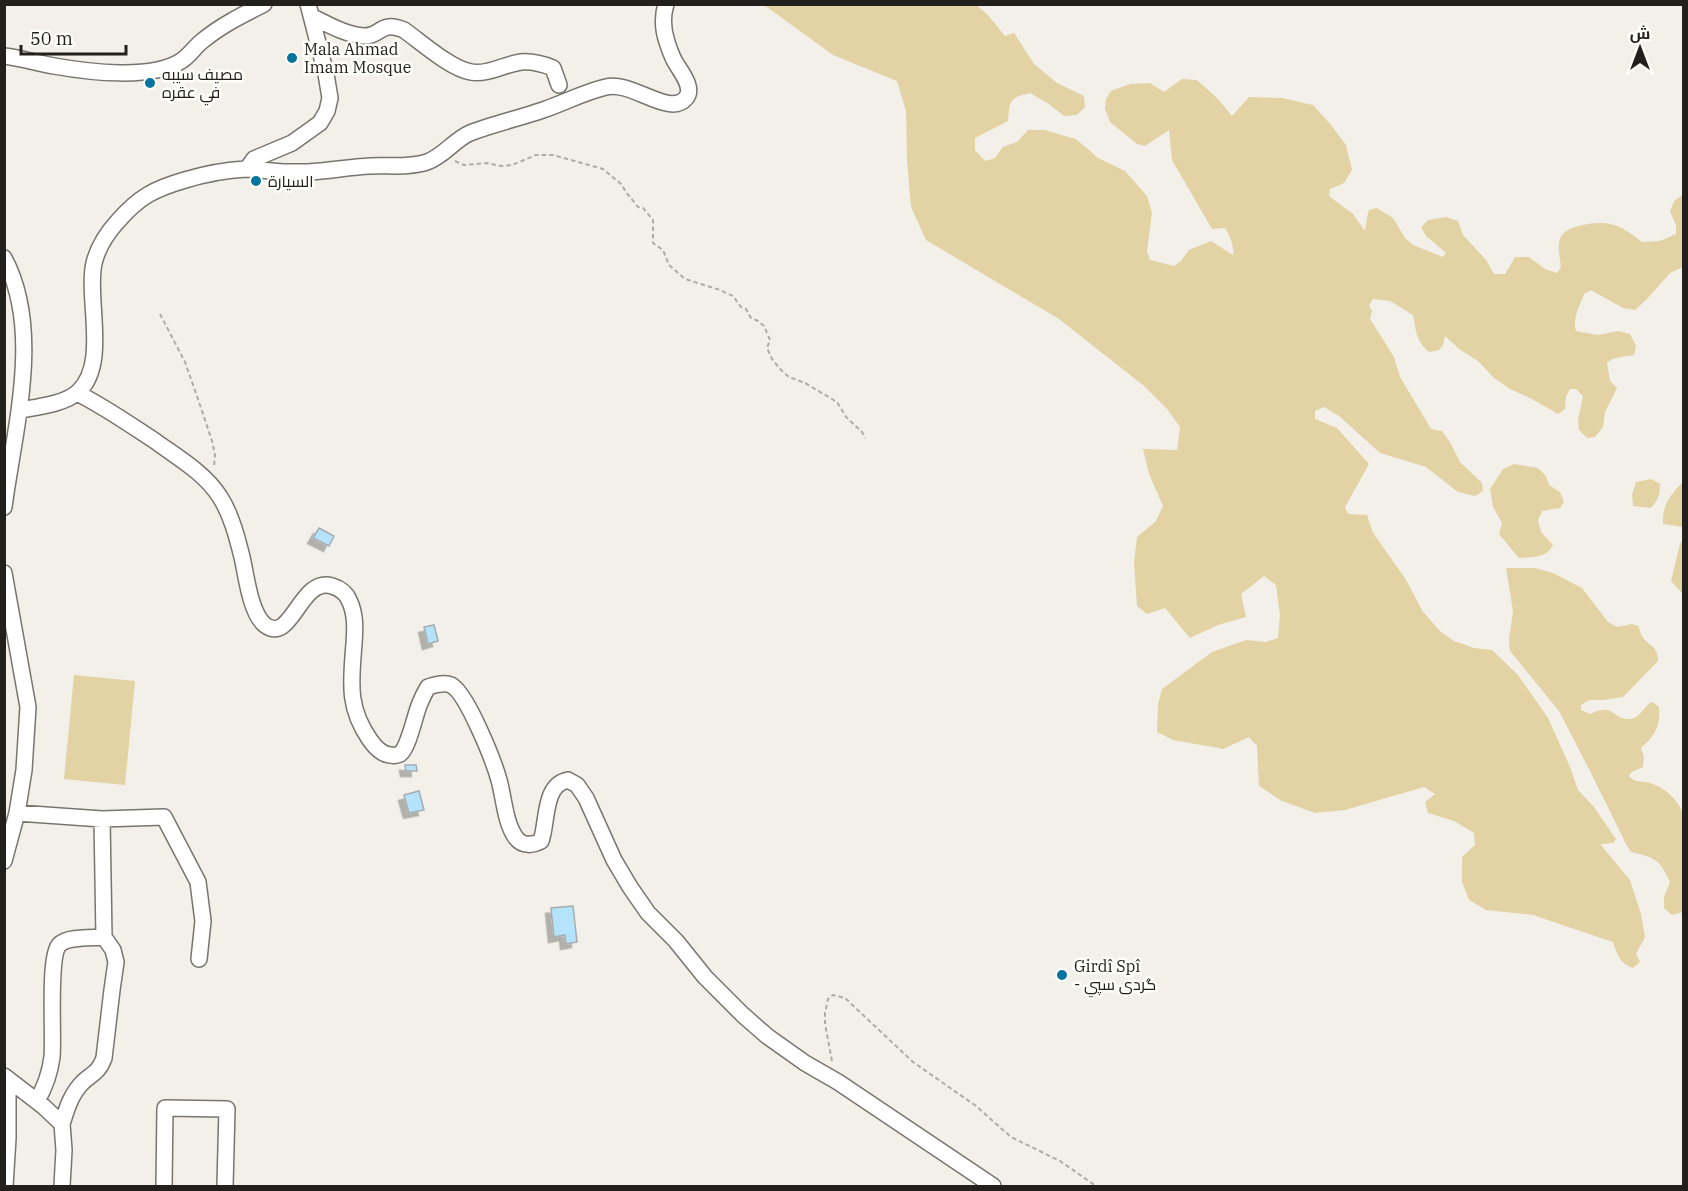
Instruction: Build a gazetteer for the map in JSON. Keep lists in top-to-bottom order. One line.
{"places":["Mala Ahmad Imam Mosque","مصيف سيبه في عقره","السيارة","Girdî Spî - گردی سپي"],"scale_bar":"50 m","north":"top"}
